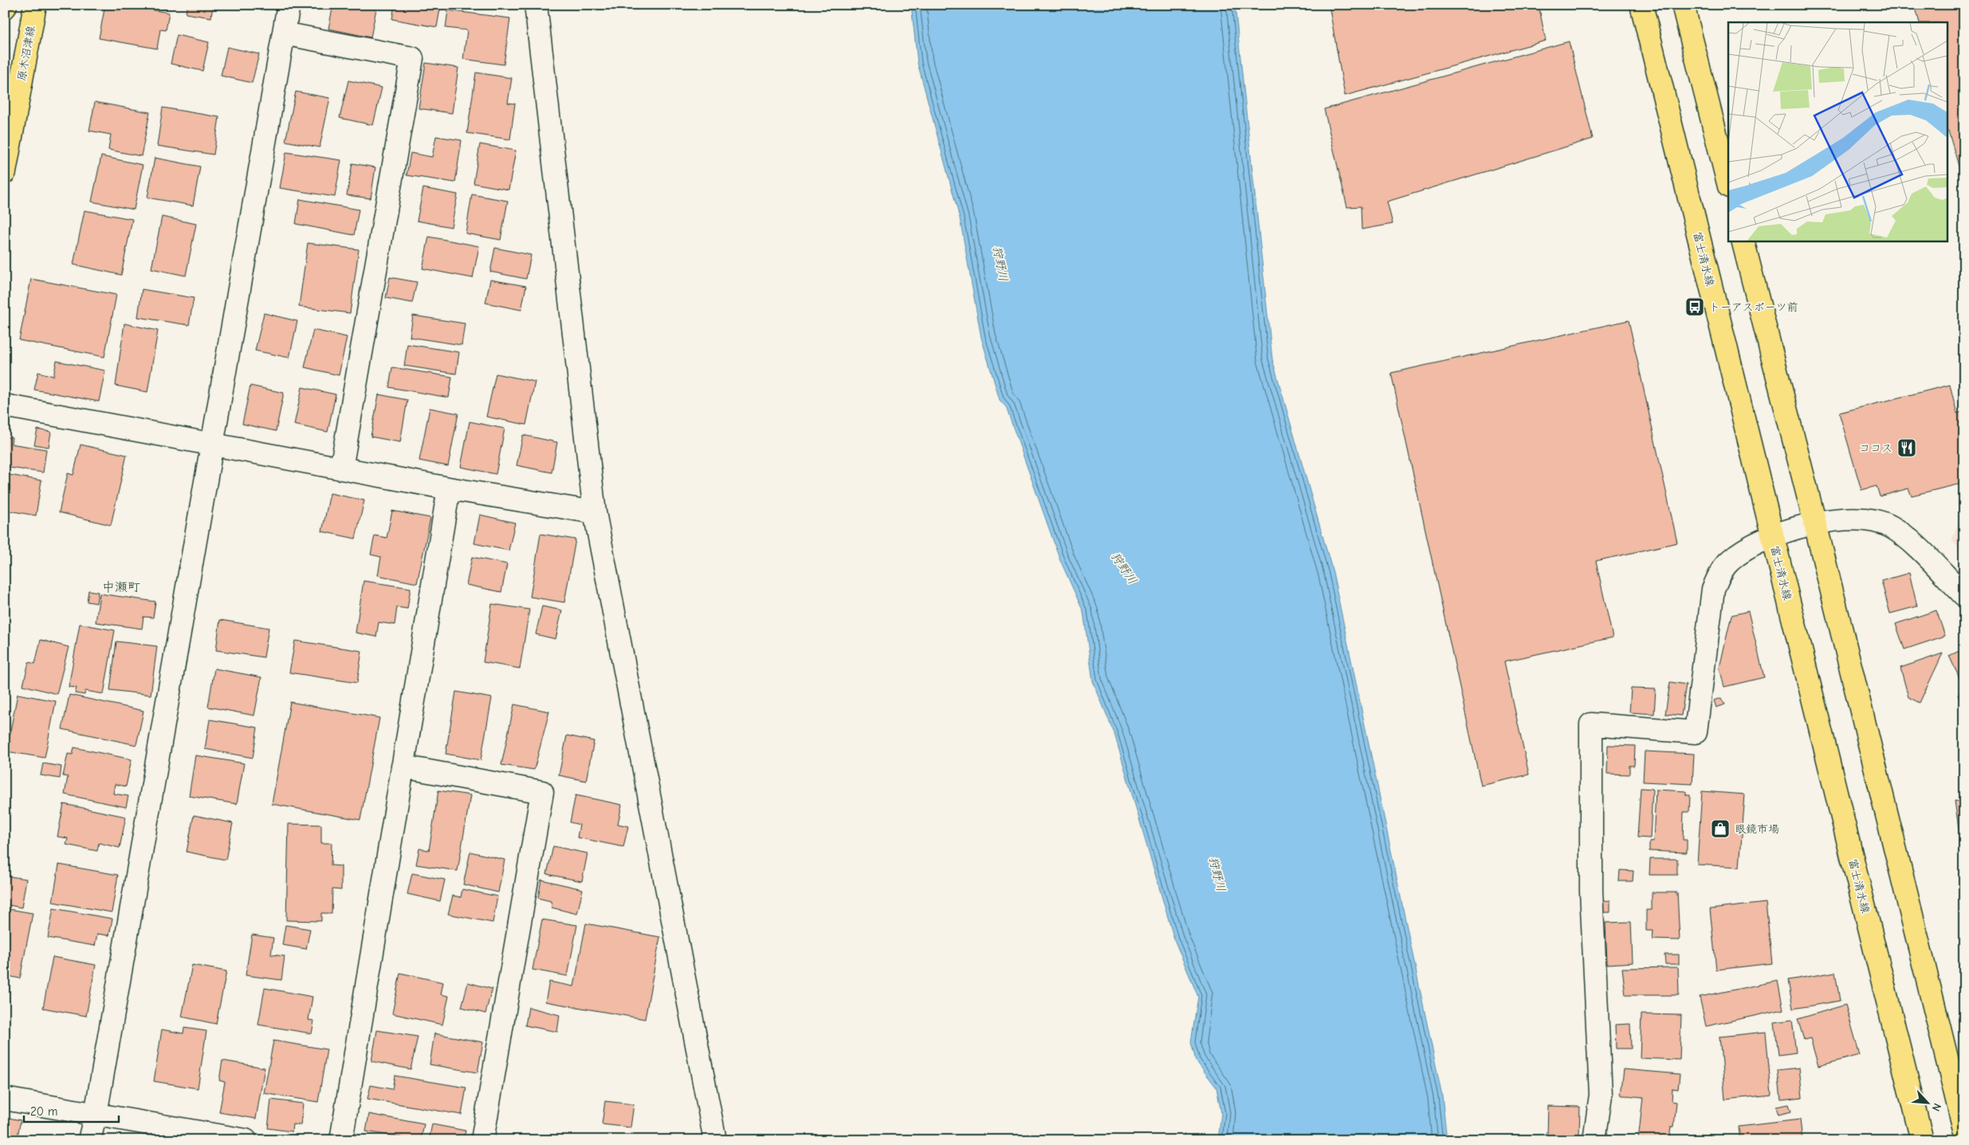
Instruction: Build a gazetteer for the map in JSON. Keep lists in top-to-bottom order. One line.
{"streets":{"main road":["原木沼津線","富士清水線"]},"districts":["中瀬町"],"water":["狩野川"],"places":{"bus stop":["トーアスポーツ前"],"restaurant":["ココス"],"shop":["眼鏡市場"]},"scale_bar":"20 m","north":"bottom right"}
